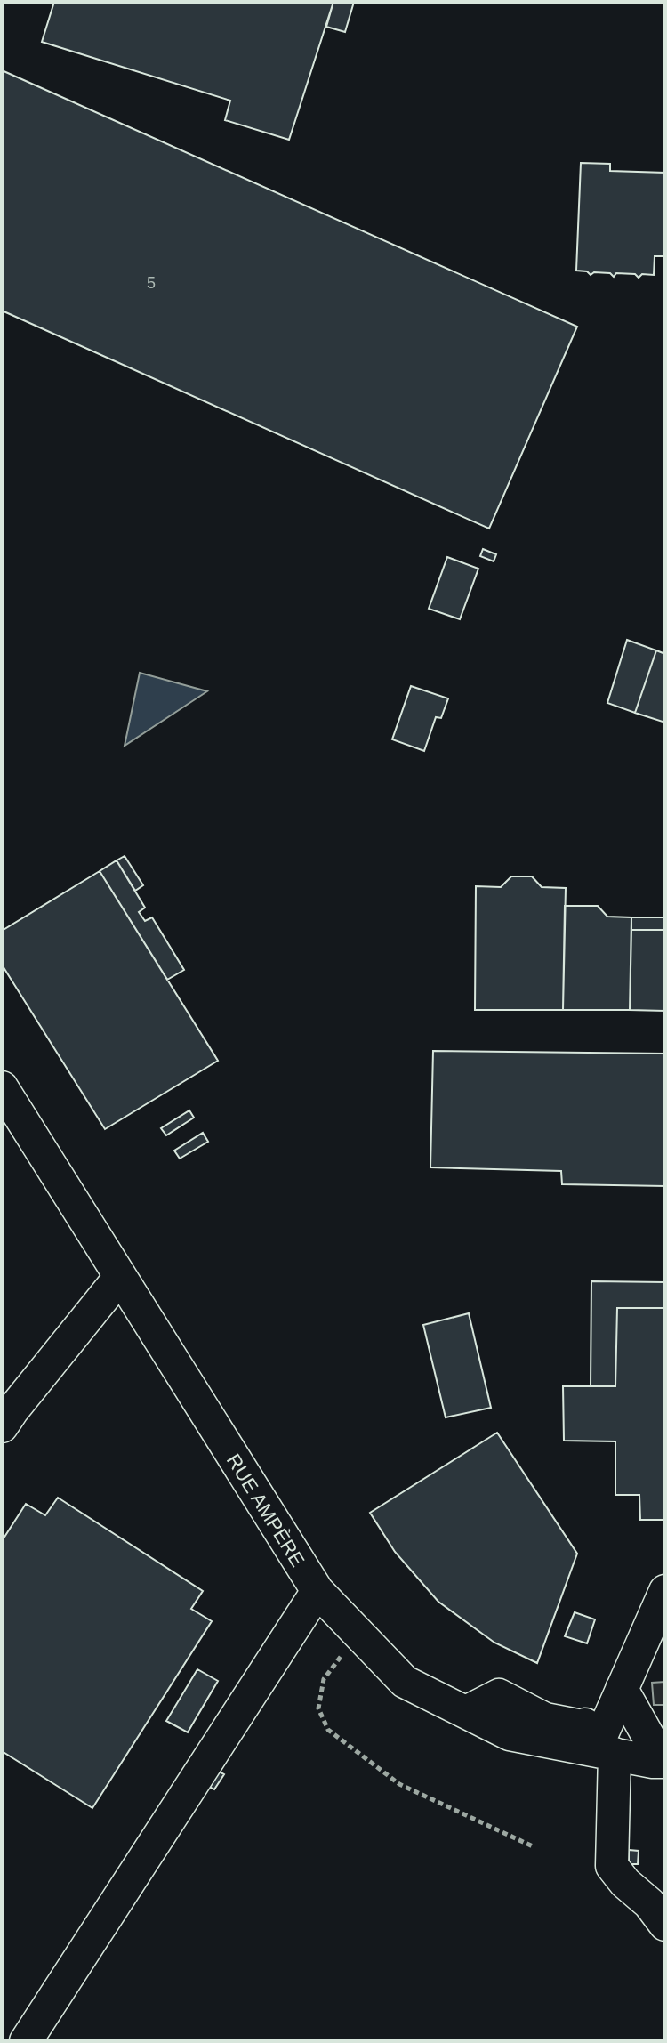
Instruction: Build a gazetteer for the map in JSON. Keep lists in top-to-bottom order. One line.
{"streets":{"street":["RUE AMPÈRE"]},"house_numbers":["5"]}
